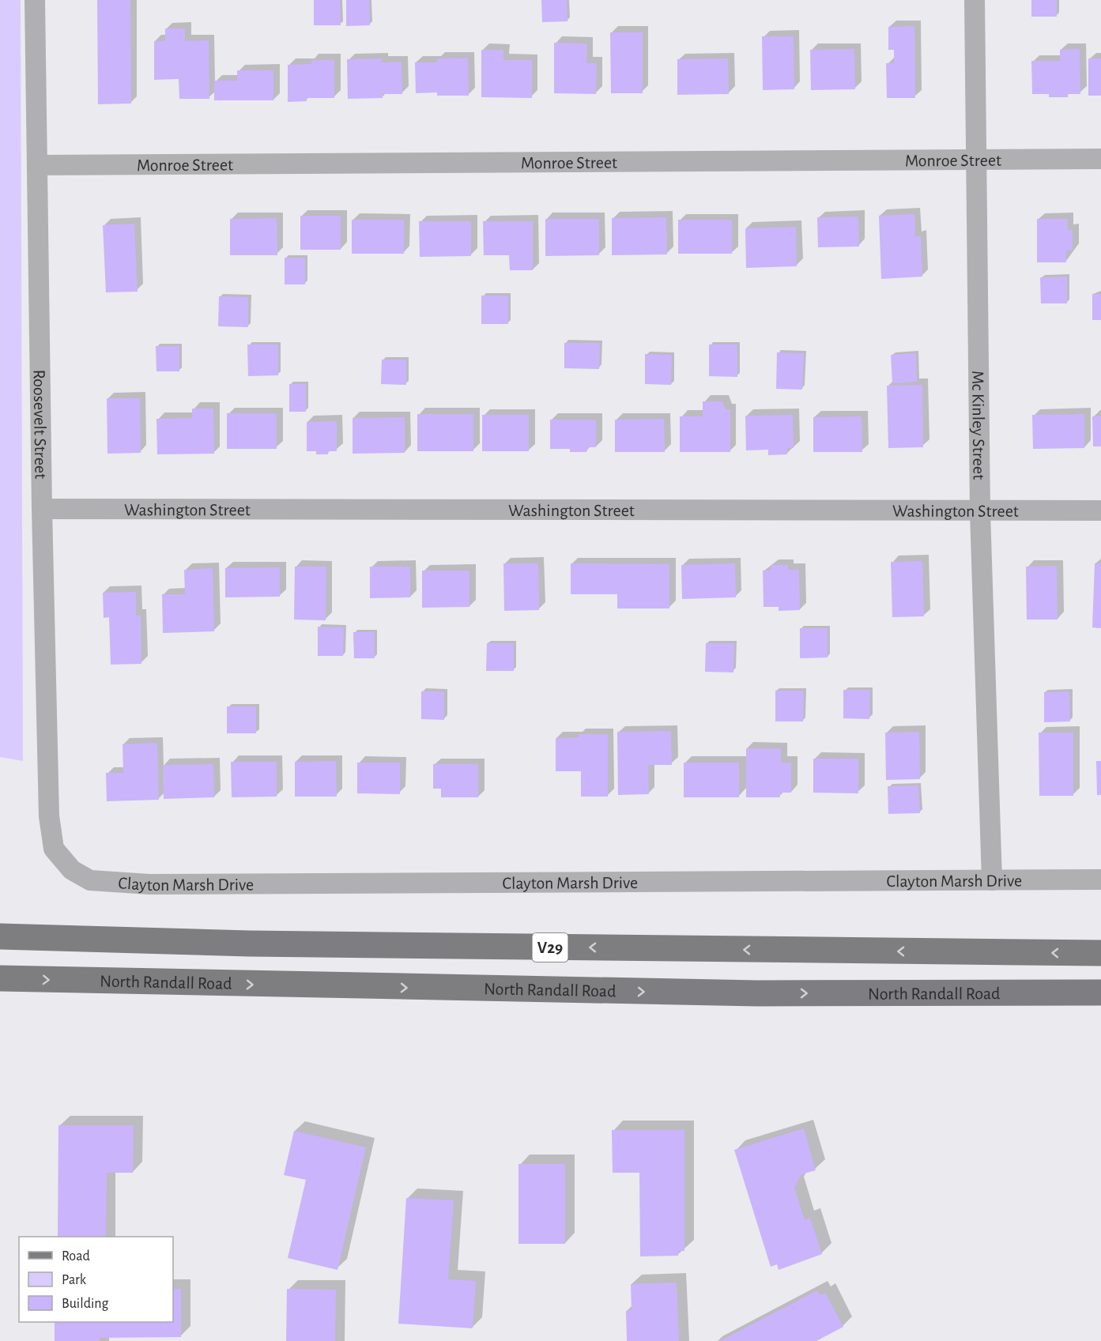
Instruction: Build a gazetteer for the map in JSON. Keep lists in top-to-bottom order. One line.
{"streets":{"main road":["V29","North Randall Road"],"street":["Monroe Street","Roosevelt Street","Mc Kinley Street","Washington Street","Clayton Marsh Drive"]},"crossings":[["Monroe Street","Roosevelt Street"],["Monroe Street","Mc Kinley Street"],["Roosevelt Street","Washington Street"],["Roosevelt Street","Clayton Marsh Drive"],["Mc Kinley Street","Washington Street"],["Mc Kinley Street","Clayton Marsh Drive"]],"legend":["Road","Park","Building"]}
